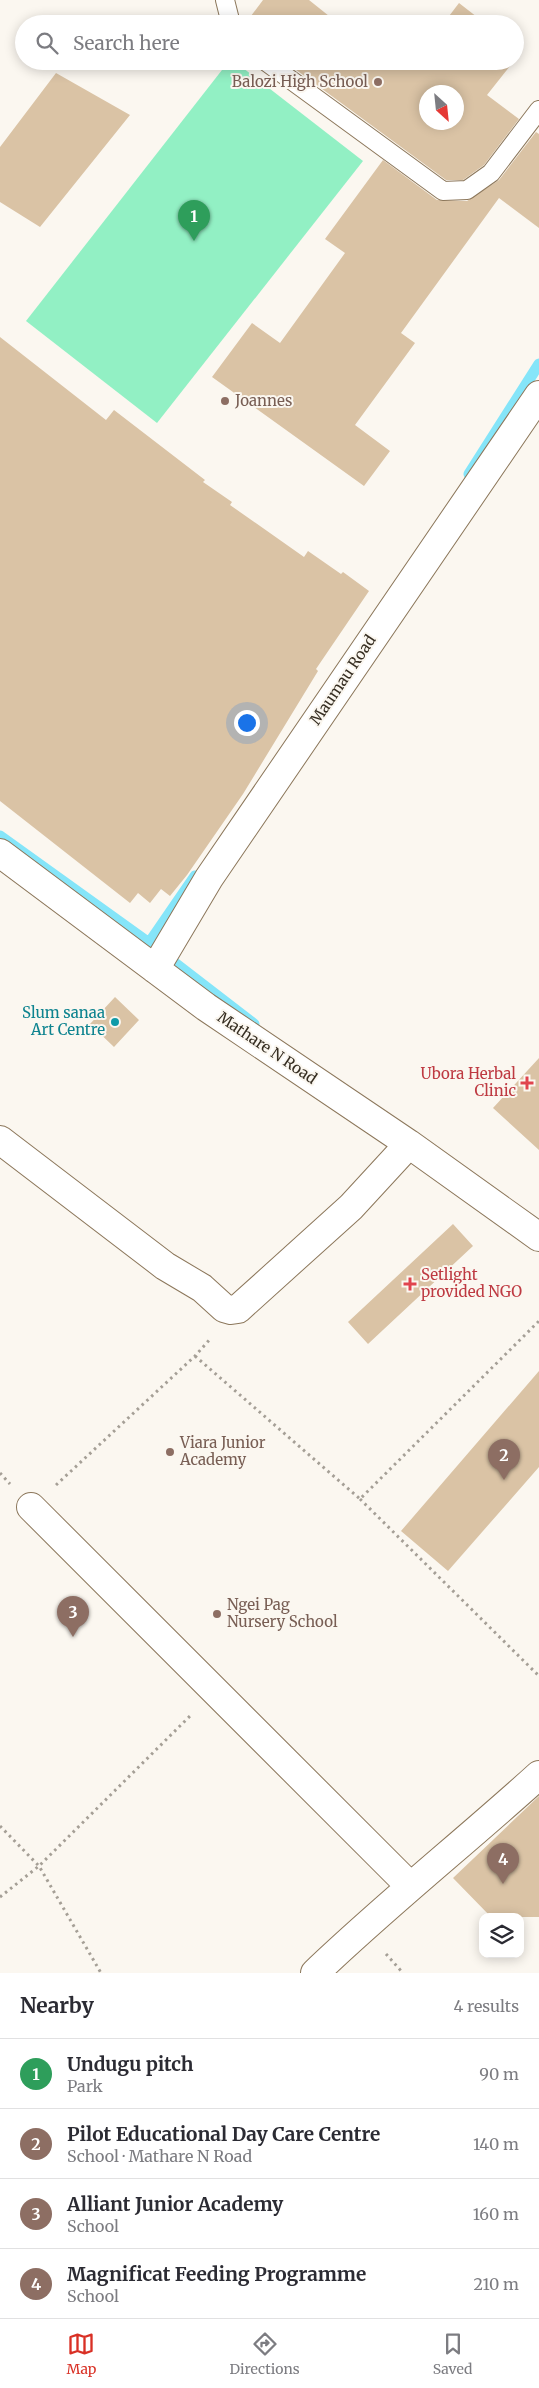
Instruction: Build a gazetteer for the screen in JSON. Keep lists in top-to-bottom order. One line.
{"streets":{"street":["Maumau Road","Mathare N Road"]},"crossings":[["Maumau Road","Mathare N Road"]],"places":{"other":["Balozi High School","Joannes","Slum sanaa Art Centre","Viara Junior Academy","Ngei Pag Nursery School"],"health":["Ubora Herbal Clinic","Setlight provided NGO"]},"north":"bottom right","page":{"search":"Search here","pins":["1","2","3","4"],"heading":["Nearby","4 results"],"list":[{"mark":"1","name":"Undugu pitch","note":"Park","value":"90 m"},{"mark":"2","name":"Pilot Educational Day Care Centre","note":"School · Mathare N Road","value":"140 m"},{"mark":"3","name":"Alliant Junior Academy","note":"School","value":"160 m"},{"mark":"4","name":"Magnificat Feeding Programme","note":"School","value":"210 m"}],"nav":["Map","Directions","Saved"]}}
